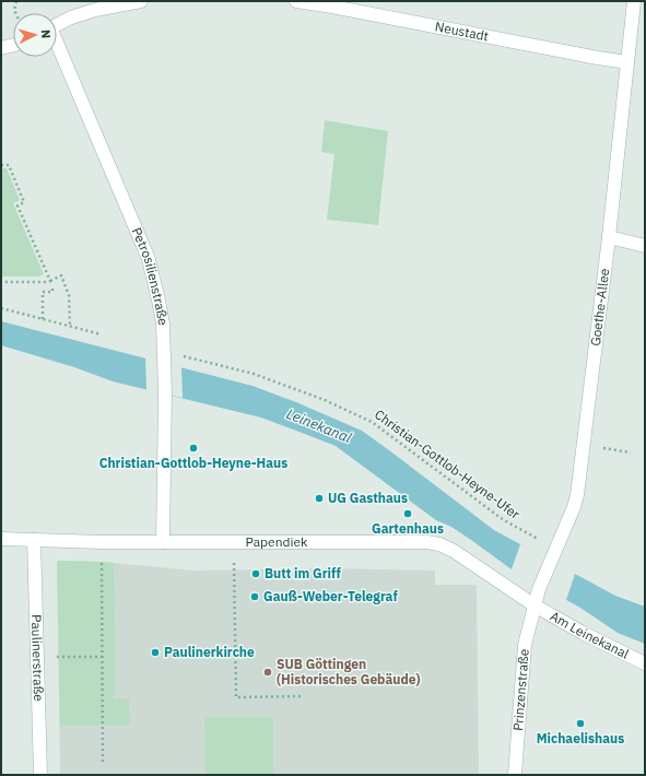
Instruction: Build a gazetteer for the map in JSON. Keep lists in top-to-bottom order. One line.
{"streets":{"street":["Neustadt","Petrosilienstraße","Goethe-Allee","Papendiek","Am Leinekanal","Paulinerstraße","Prinzenstraße"],"path":["Christian-Gottlob-Heyne-Ufer"]},"crossings":[["Neustadt","Goethe-Allee"],["Petrosilienstraße","Christian-Gottlob-Heyne-Ufer"],["Petrosilienstraße","Papendiek"],["Goethe-Allee","Christian-Gottlob-Heyne-Ufer"],["Goethe-Allee","Papendiek"],["Goethe-Allee","Am Leinekanal"],["Goethe-Allee","Prinzenstraße"],["Papendiek","Am Leinekanal"],["Papendiek","Paulinerstraße"],["Papendiek","Prinzenstraße"],["Am Leinekanal","Prinzenstraße"]],"water":["Leinekanal"],"places":["Christian-Gottlob-Heyne-Haus","UG Gasthaus","Gartenhaus","Butt im Griff","Gauß-Weber-Telegraf","Paulinerkirche","SUB Göttingen (Historisches Gebäude)","Michaelishaus"],"north":"right"}
